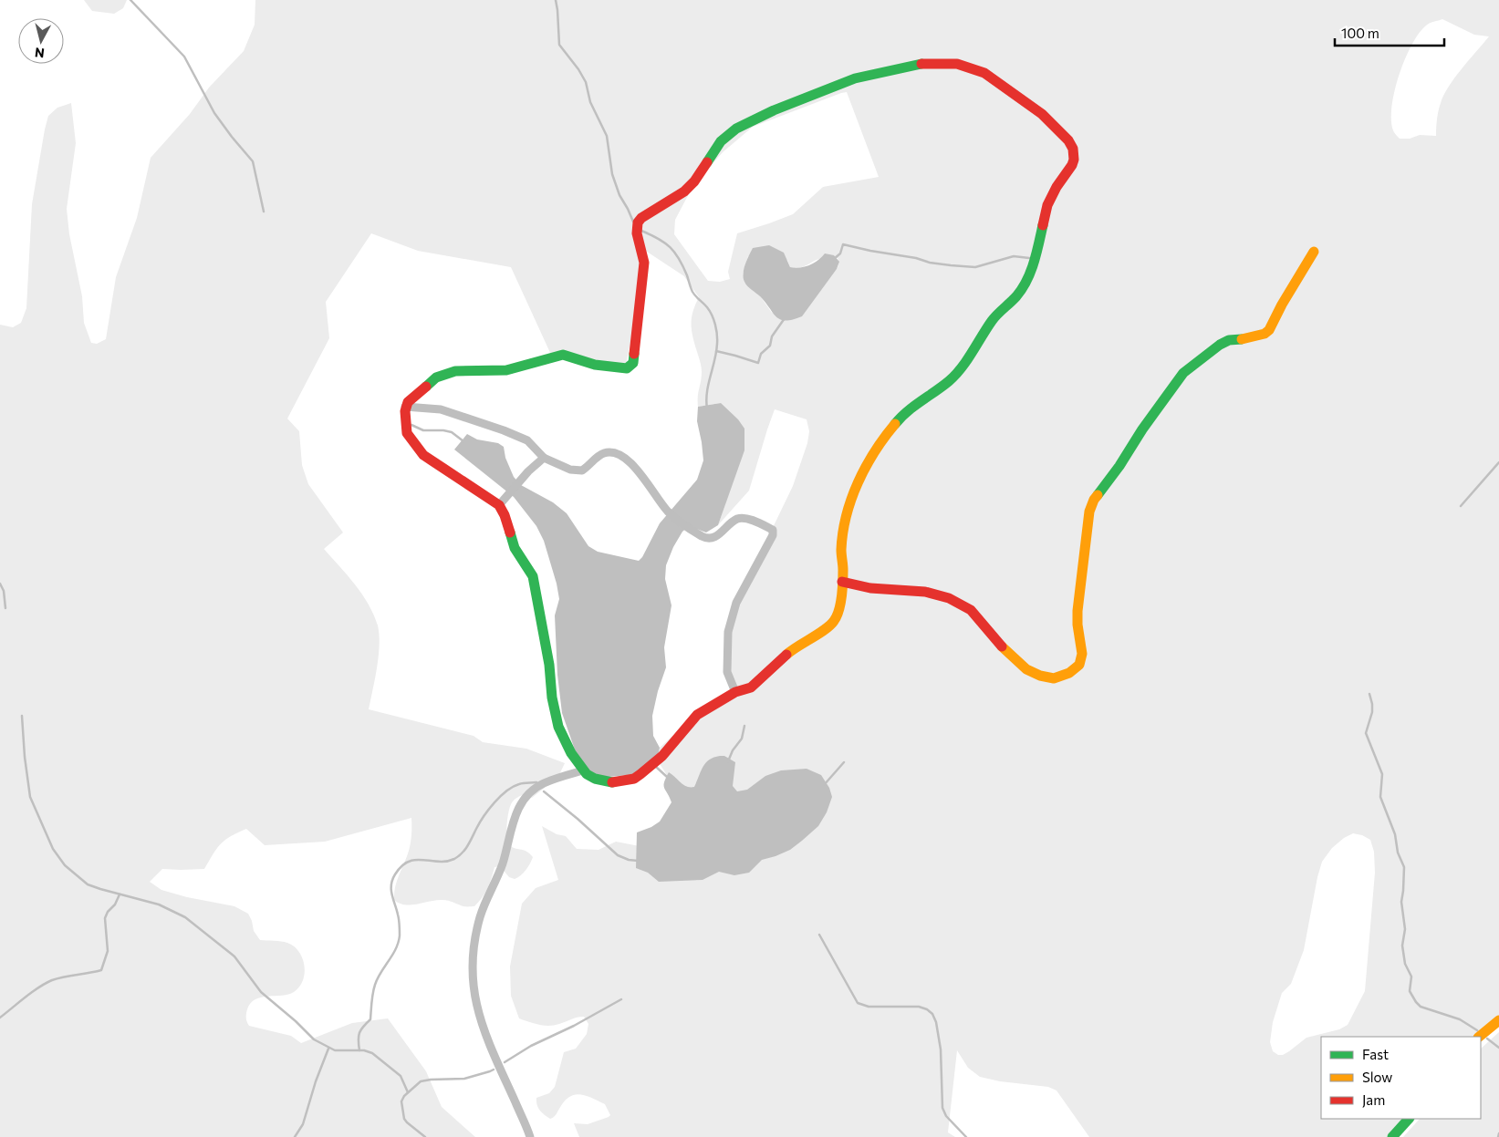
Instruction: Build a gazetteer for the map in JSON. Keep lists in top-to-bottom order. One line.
{"legend":["Fast","Slow","Jam"],"scale_bar":"100 m","north":"bottom"}
